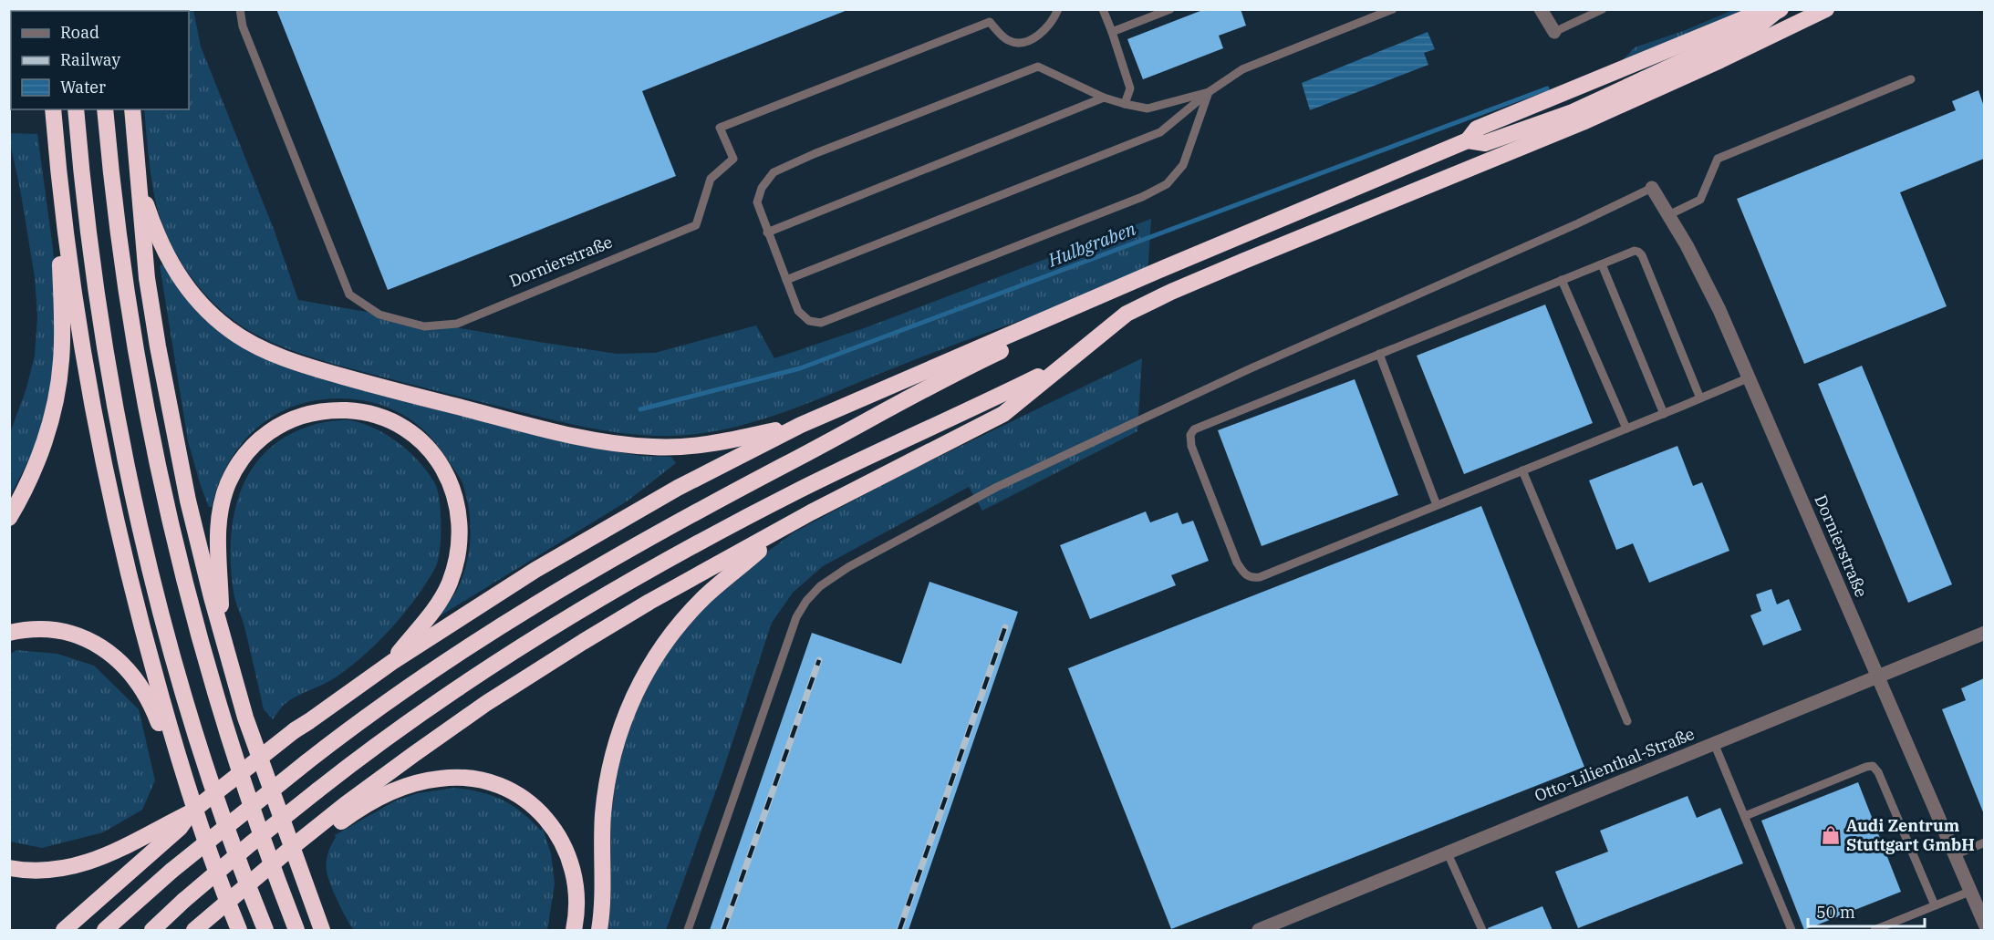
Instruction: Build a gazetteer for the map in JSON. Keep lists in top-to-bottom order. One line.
{"streets":{"street":["Dornierstraße","Otto-Lilienthal-Straße"]},"crossings":[["Dornierstraße","Otto-Lilienthal-Straße"]],"water":["Hulbgraben"],"places":{"shop":["Audi Zentrum Stuttgart GmbH"]},"legend":["Road","Railway","Water"],"scale_bar":"50 m"}
